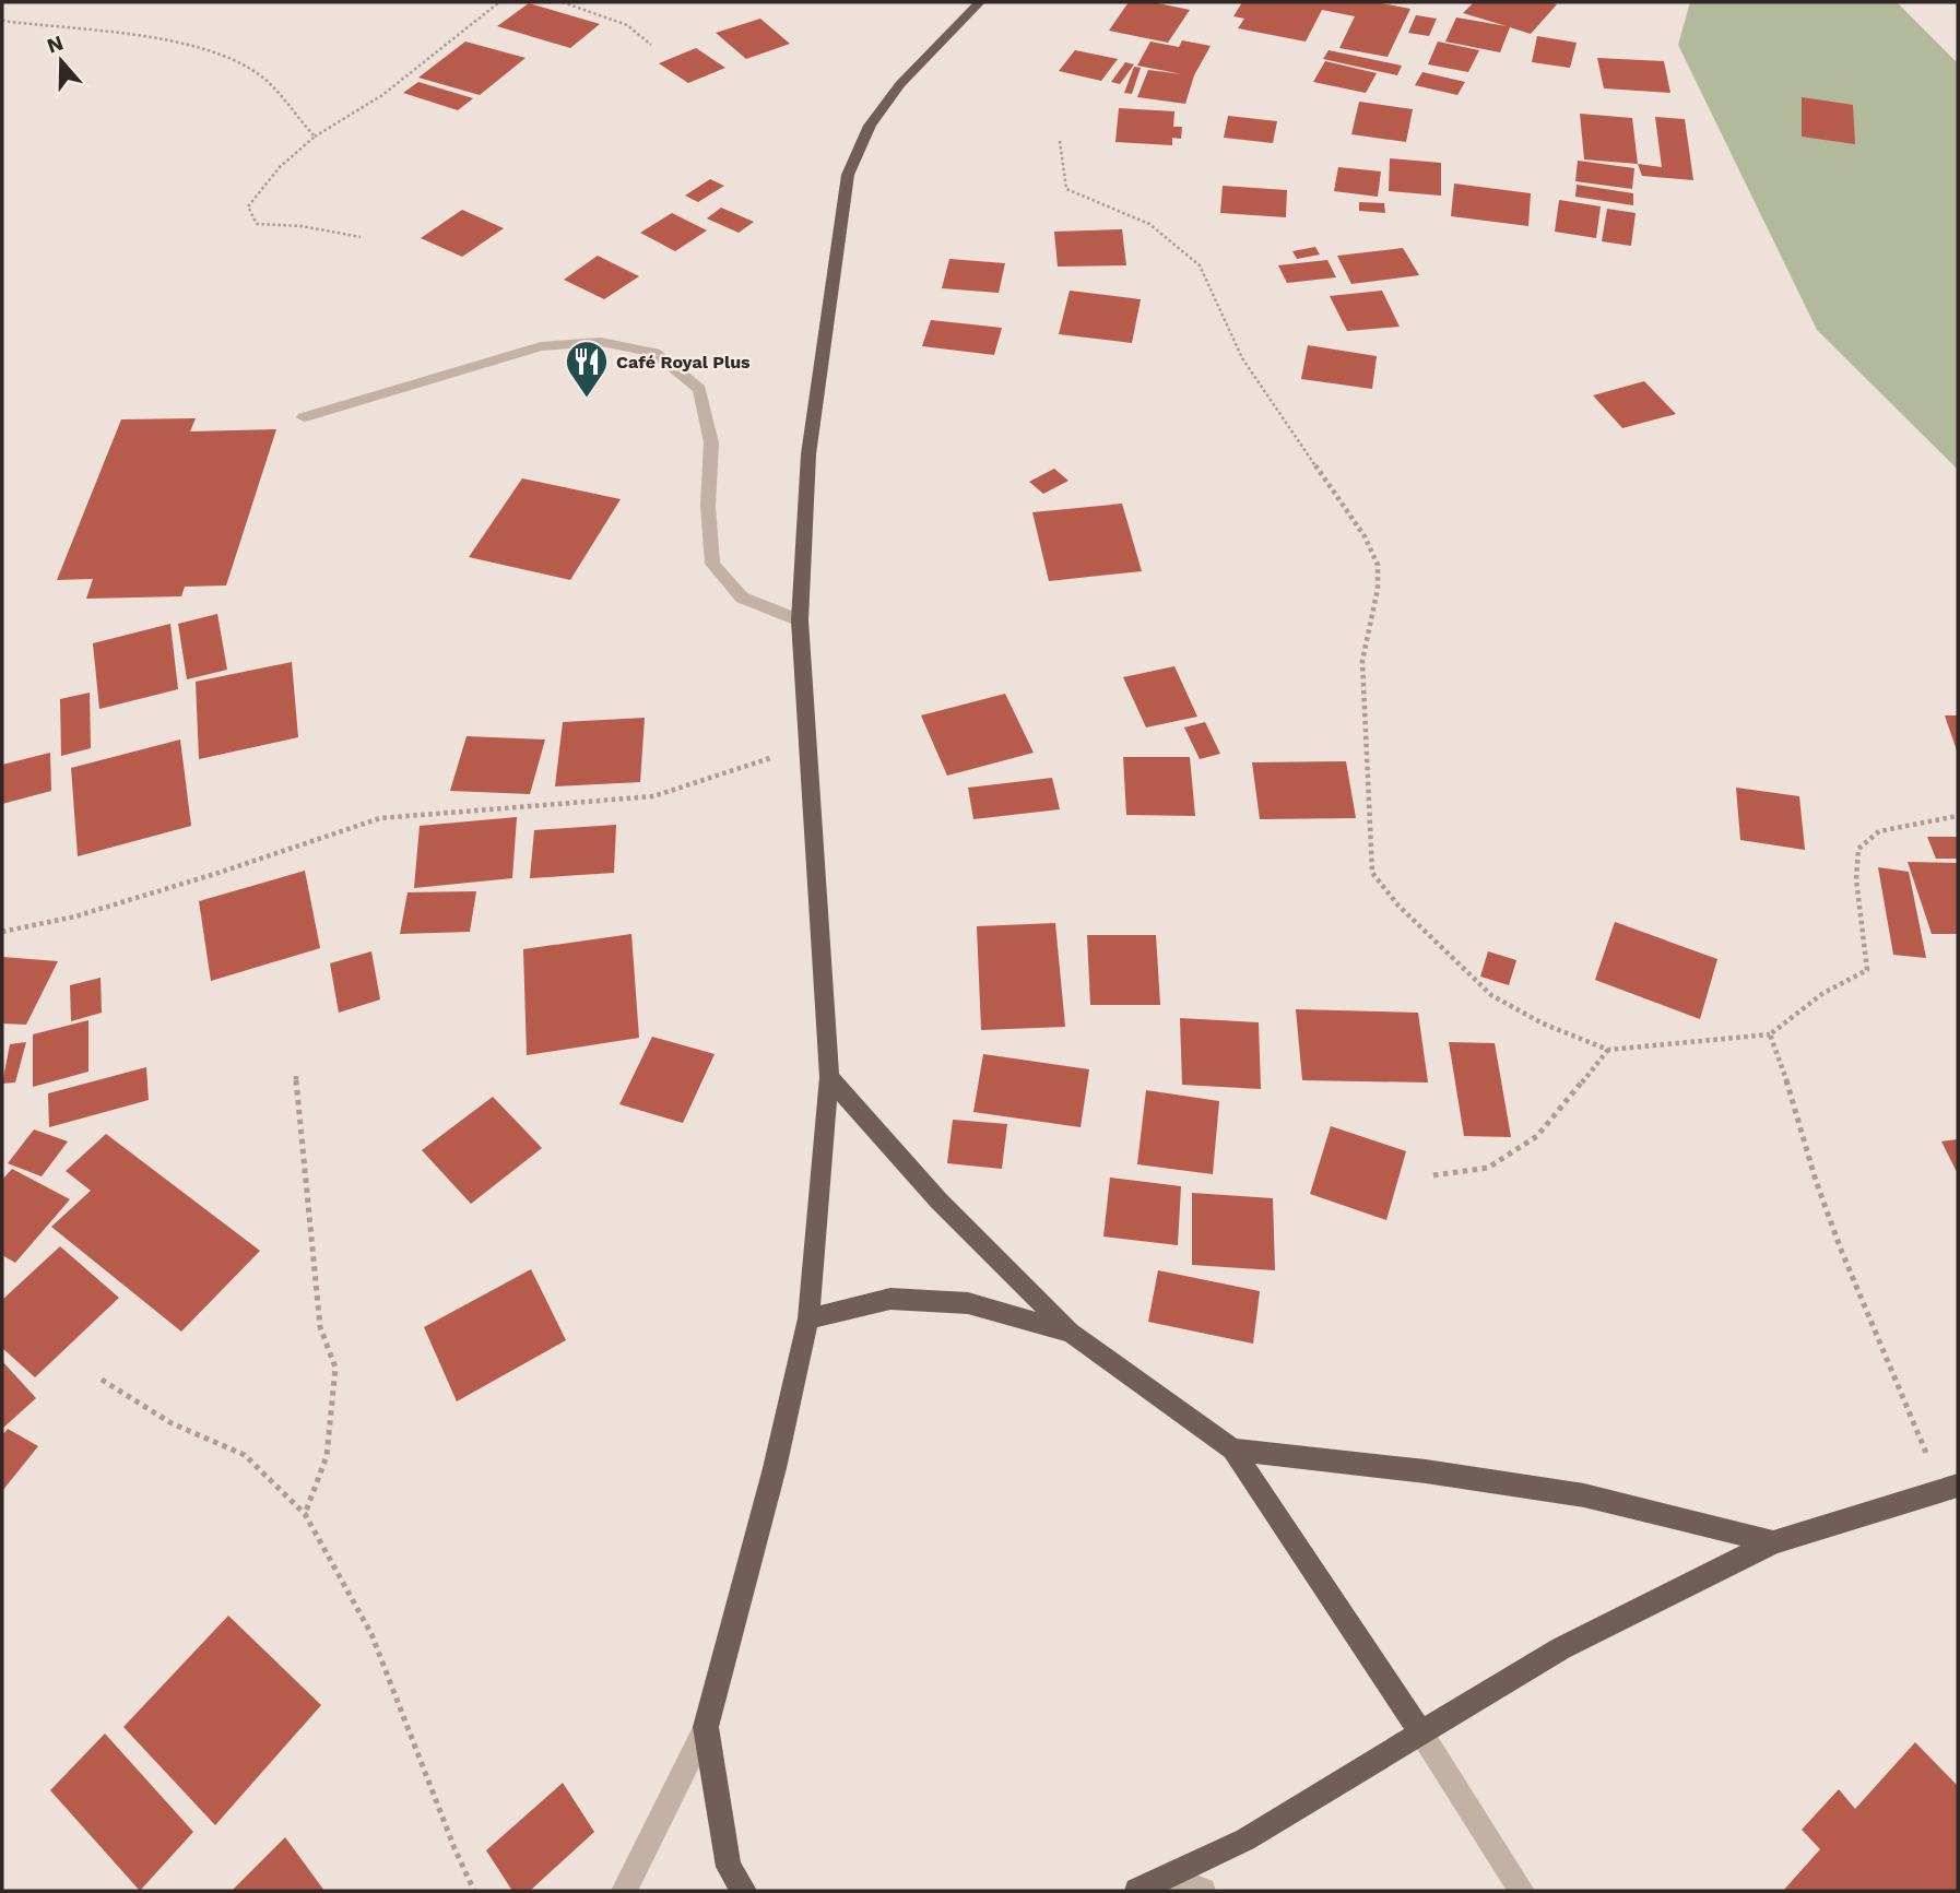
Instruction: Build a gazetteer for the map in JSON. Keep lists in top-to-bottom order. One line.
{"places":{"restaurant":["Café Royal Plus"]},"north":"top"}
